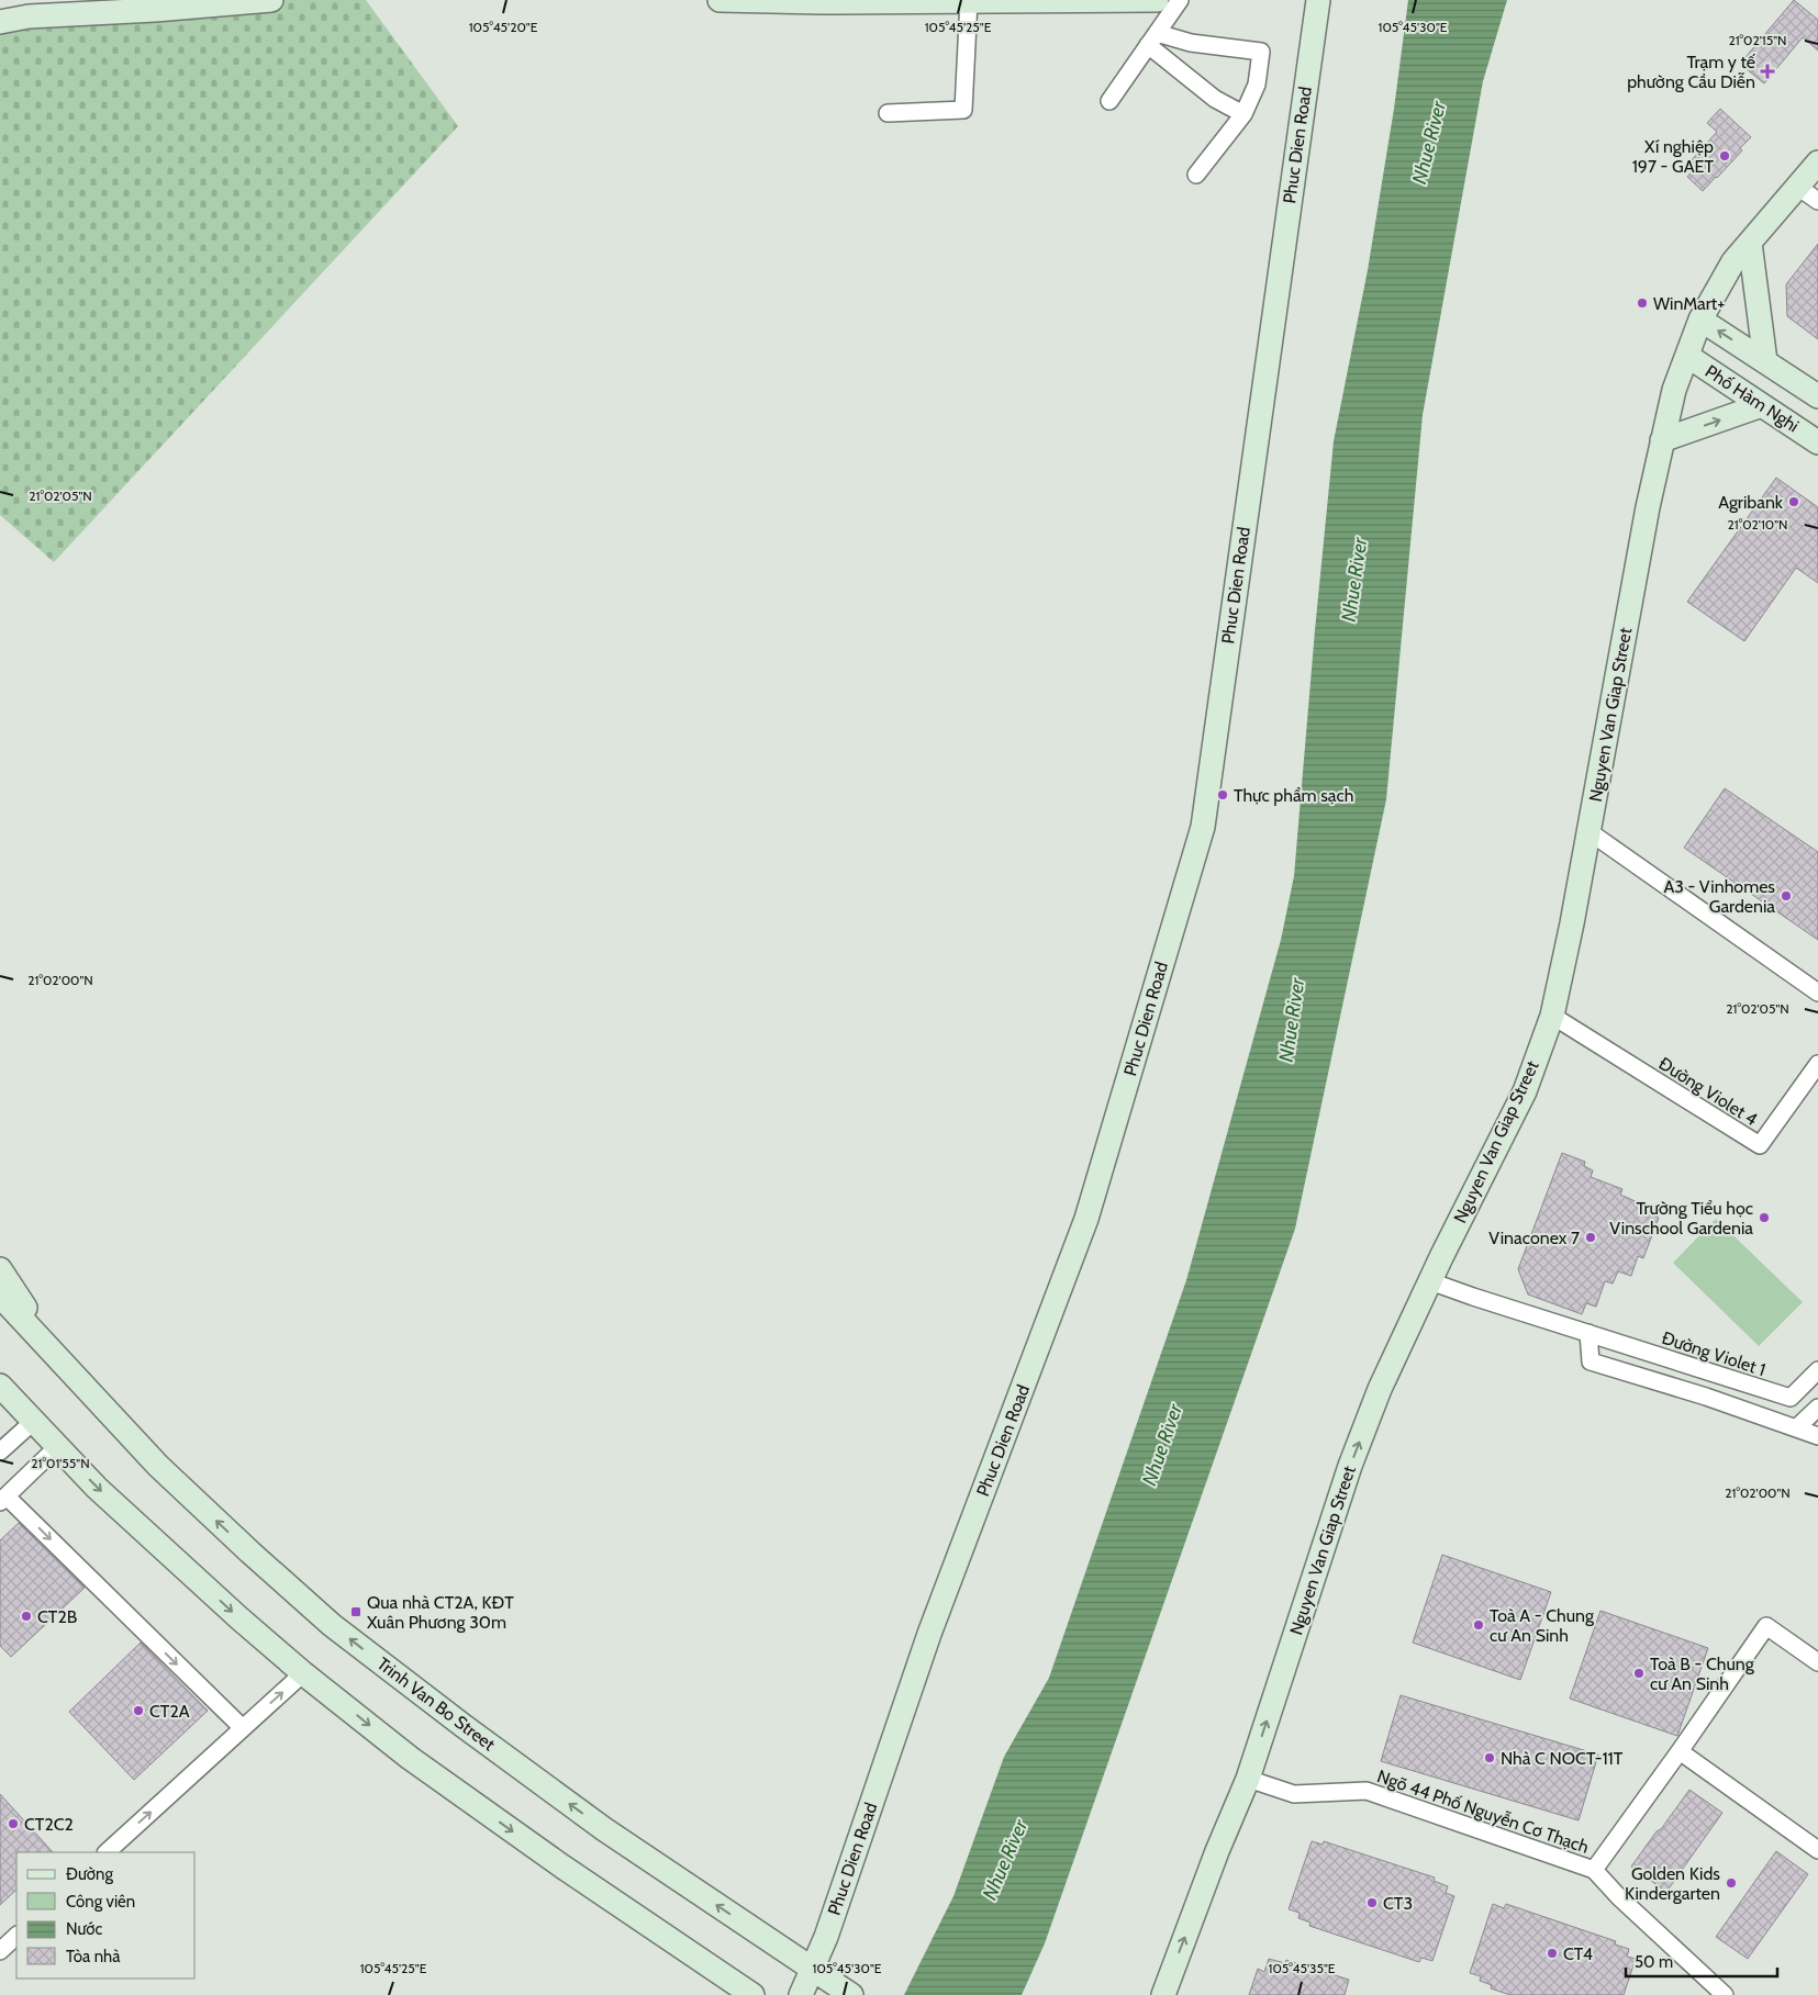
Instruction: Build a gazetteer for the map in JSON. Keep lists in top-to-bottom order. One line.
{"streets":{"street":["Phuc Dien Road","Phố Hàm Nghi","Nguyen Van Giap Street","Đường Violet 4","Đường Violet 1","Trinh Van Bo Street","Ngõ 44 Phố Nguyễn Cơ Thạch"]},"crossings":[["Phuc Dien Road","Trinh Van Bo Street"],["Phố Hàm Nghi","Nguyen Van Giap Street"],["Nguyen Van Giap Street","Đường Violet 4"],["Nguyen Van Giap Street","Ngõ 44 Phố Nguyễn Cơ Thạch"]],"one_way":["Nguyen Van Giap Street"],"water":["Nhue River"],"places":{"health":["Trạm y tế phường Cầu Diễn"],"other":["Xí nghiệp 197 - GAET","WinMart+","Agribank","Thực phẩm sạch","A3 - Vinhomes Gardenia","Trường Tiểu học Vinschool Gardenia","Vinaconex 7","CT2B","Toà A - Chung cư An Sinh","Toà B - Chung cư An Sinh","CT2A","Nhà C NOCT-11T","CT2C2","Golden Kids Kindergarten","CT3","CT4"],"transit":["Qua nhà CT2A, KĐT Xuân Phương 30m"]},"legend":["Đường","Công viên","Nước","Tòa nhà"],"scale_bar":"50 m","coordinates":["105°45'20\"E","105°45'25\"E","105°45'30\"E","21°02'15\"N","21°02'05\"N","21°02'10\"N","21°02'00\"N","21°01'55\"N","105°45'35\"E"]}
